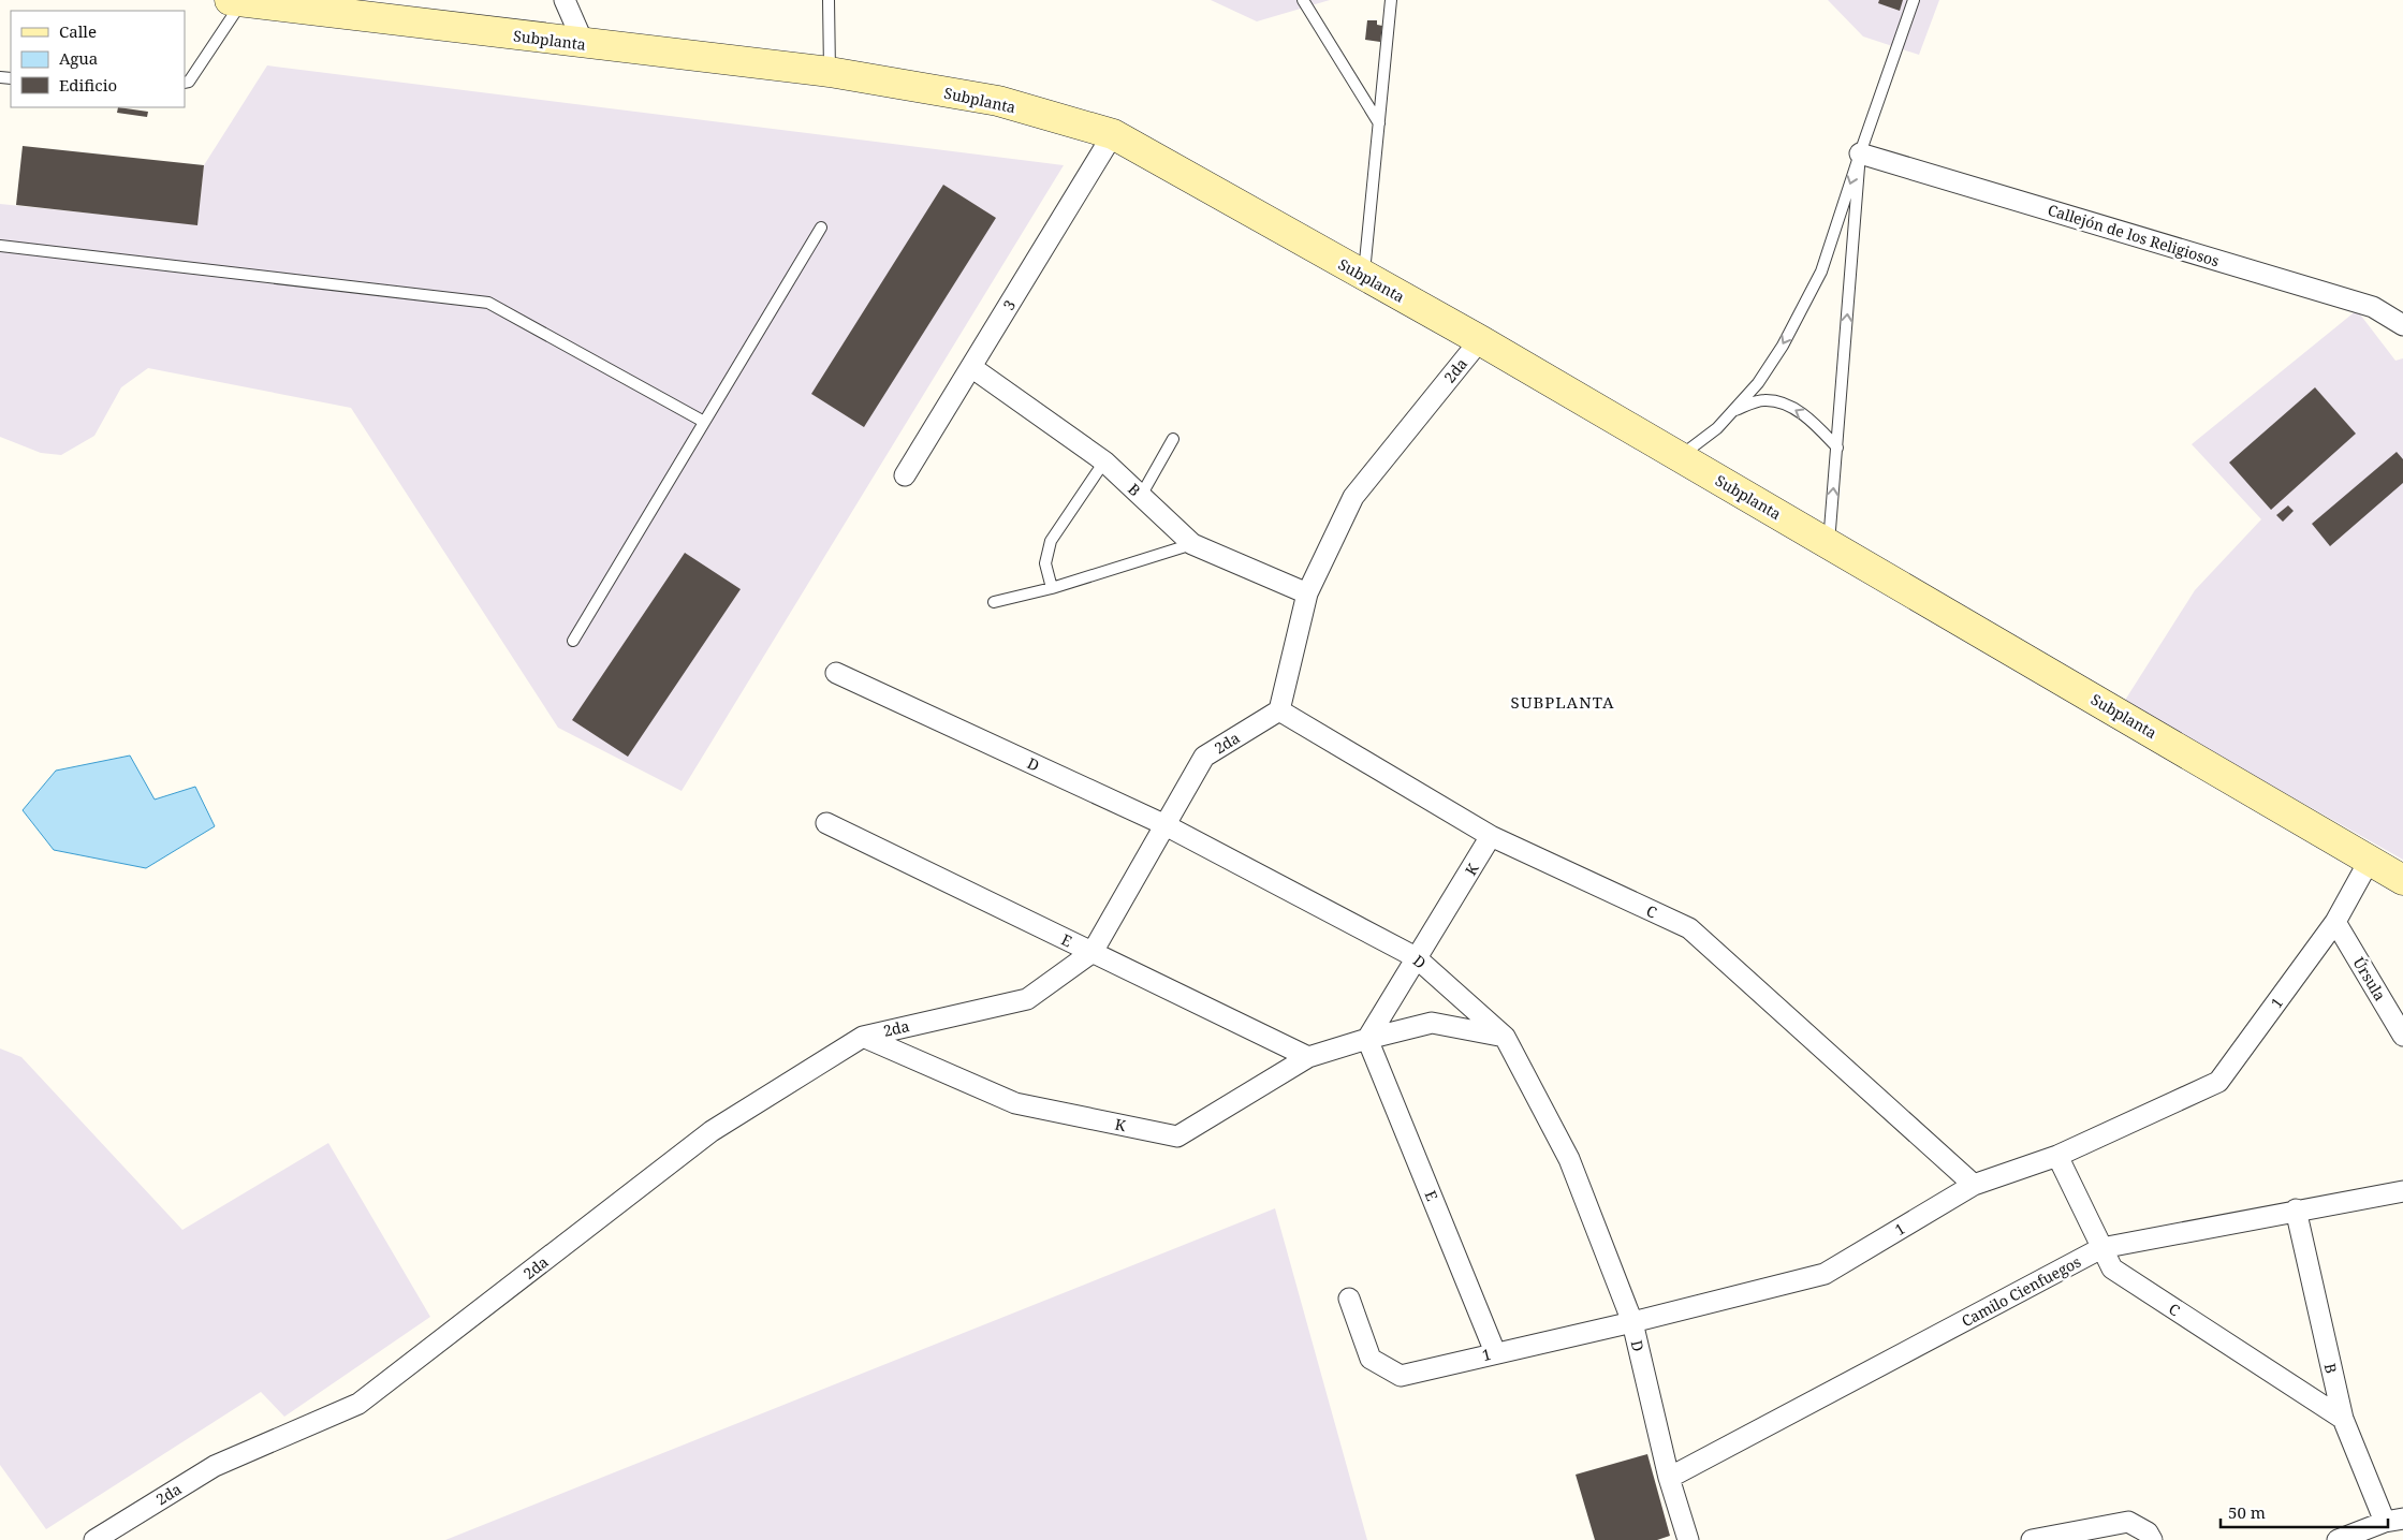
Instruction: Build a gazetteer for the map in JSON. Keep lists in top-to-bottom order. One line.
{"streets":{"street":["Subplanta","Callejón de los Religiosos","3","2da","B","D","K","C","E","Úrsula","1","Camilo Cienfuegos"]},"crossings":[["Subplanta","3"],["Subplanta","2da"],["Subplanta","1"],["3","B"],["2da","B"],["2da","D"],["2da","K"],["2da","C"],["2da","E"],["B","C"],["B","Camilo Cienfuegos"],["D","K"],["D","1"],["D","Camilo Cienfuegos"],["K","C"],["K","E"],["C","1"],["C","Camilo Cienfuegos"],["E","1"],["Úrsula","1"]],"districts":["SUBPLANTA"],"legend":["Calle","Agua","Edificio"],"scale_bar":"50 m"}
